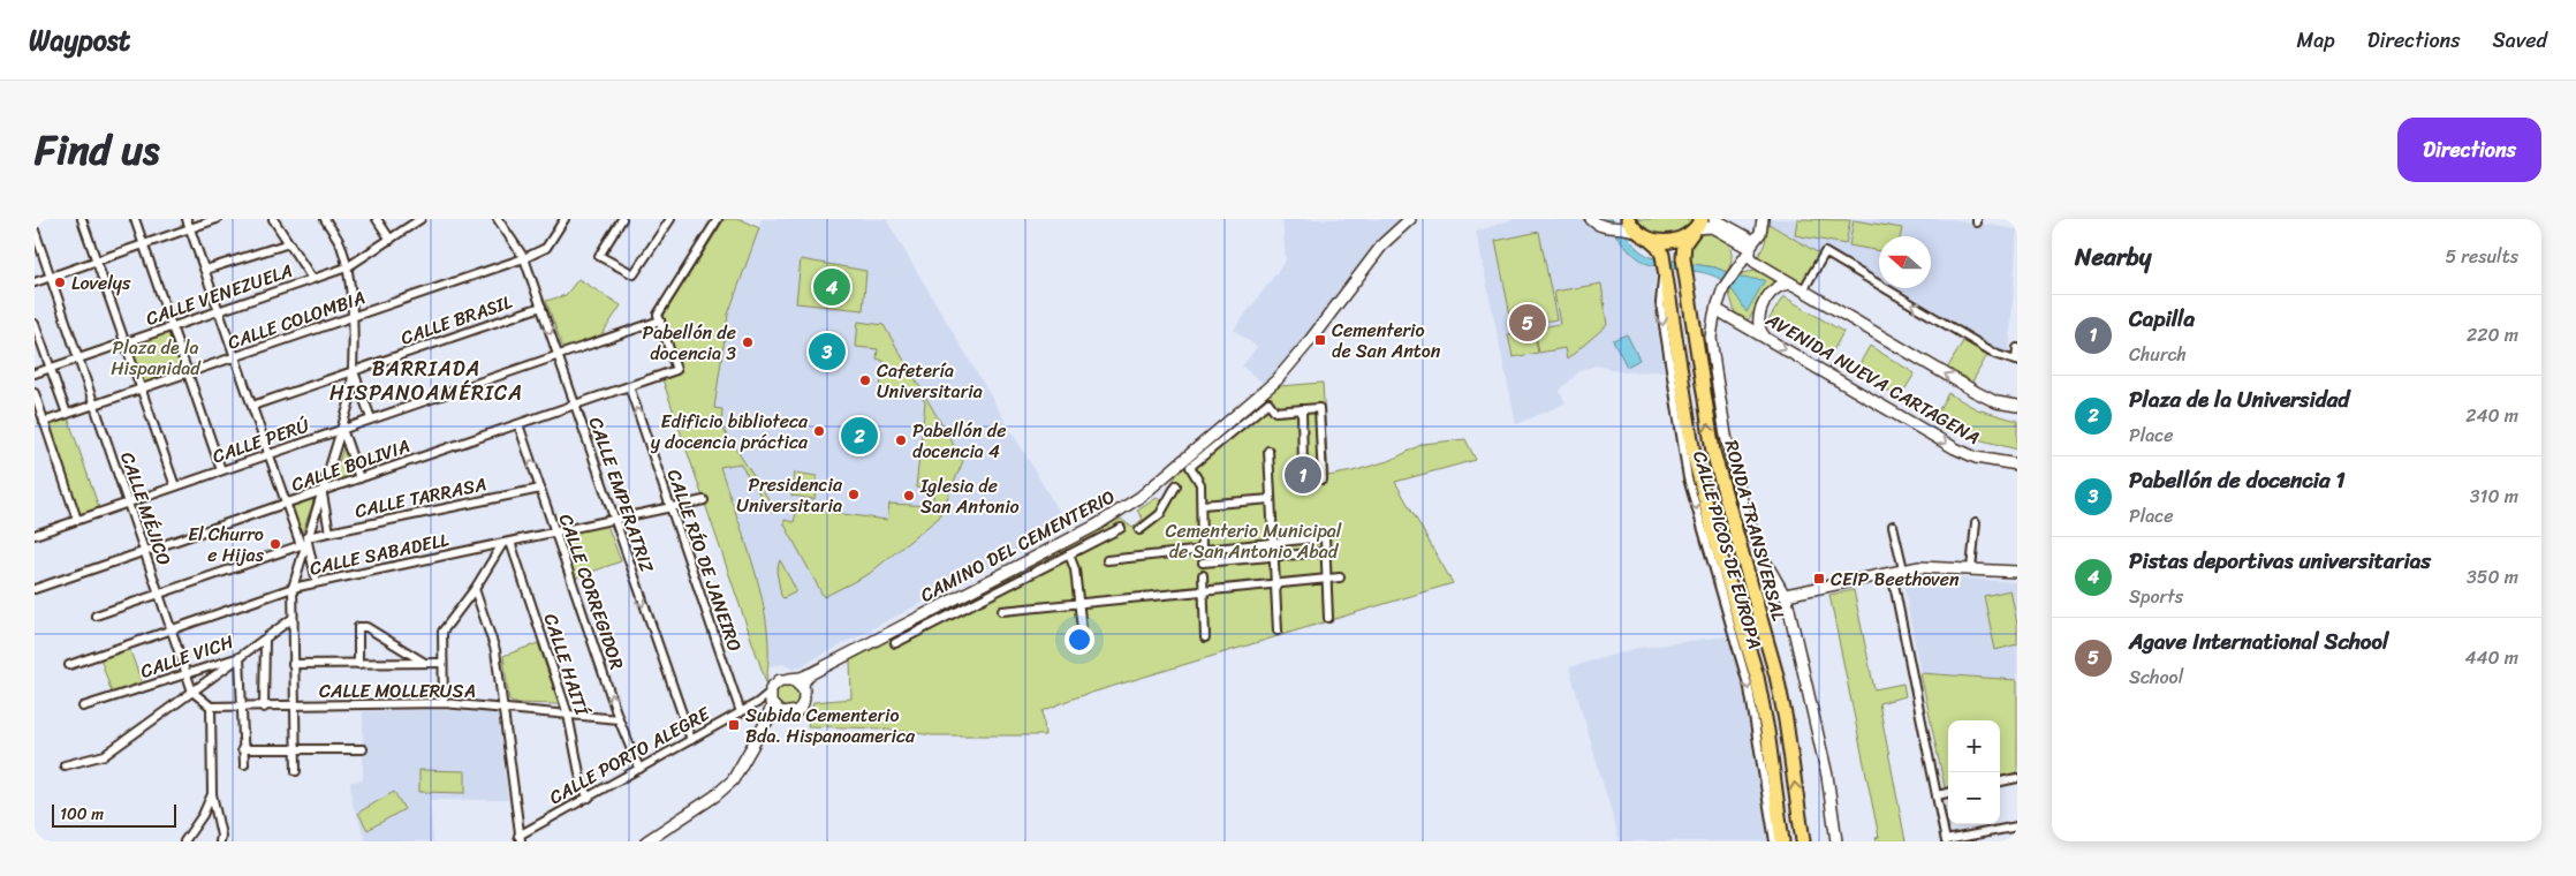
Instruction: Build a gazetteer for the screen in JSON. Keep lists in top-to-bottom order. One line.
{"streets":{"highway":["RONDA TRANSVERSAL"],"main road":["AVENIDA NUEVA CARTAGENA","CAMINO DEL CEMENTERIO","CALLE PICOS DE EUROPA"],"street":["CALLE VENEZUELA","CALLE COLOMBIA","CALLE BRASIL","CALLE PERÚ","CALLE BOLIVIA","CALLE EMPERATRIZ","CALLE TARRASA","CALLE MÉJICO","CALLE SABADELL","CALLE RÍO DE JANEIRO","CALLE CORREGIDOR","CALLE VICH","CALLE HAITÍ","CALLE MOLLERUSA","CALLE PORTO ALEGRE"]},"crossings":[["CALLE VENEZUELA","CALLE MÉJICO"],["CALLE COLOMBIA","CALLE EMPERATRIZ"],["CALLE COLOMBIA","CALLE MÉJICO"],["CALLE BRASIL","CALLE EMPERATRIZ"],["AVENIDA NUEVA CARTAGENA","CALLE PICOS DE EUROPA"],["CALLE PERÚ","CALLE BOLIVIA"],["CALLE PERÚ","CALLE EMPERATRIZ"],["CALLE PERÚ","CALLE MÉJICO"],["CALLE BOLIVIA","CALLE EMPERATRIZ"],["CALLE BOLIVIA","CALLE MÉJICO"],["CALLE BOLIVIA","CALLE RÍO DE JANEIRO"],["CALLE BOLIVIA","CALLE CORREGIDOR"],["CALLE EMPERATRIZ","CALLE SABADELL"],["CALLE EMPERATRIZ","CALLE PORTO ALEGRE"],["CALLE TARRASA","CALLE MÉJICO"],["CALLE TARRASA","CALLE CORREGIDOR"],["CALLE MÉJICO","CALLE SABADELL"],["CALLE MÉJICO","CALLE VICH"],["RONDA TRANSVERSAL","CALLE PICOS DE EUROPA"],["CAMINO DEL CEMENTERIO","CALLE PORTO ALEGRE"],["CALLE SABADELL","CALLE RÍO DE JANEIRO"],["CALLE SABADELL","CALLE CORREGIDOR"],["CALLE SABADELL","CALLE HAITÍ"],["CALLE RÍO DE JANEIRO","CALLE PORTO ALEGRE"],["CALLE CORREGIDOR","CALLE MOLLERUSA"],["CALLE CORREGIDOR","CALLE PORTO ALEGRE"],["CALLE HAITÍ","CALLE MOLLERUSA"],["CALLE HAITÍ","CALLE PORTO ALEGRE"]],"one_way":["CALLE EMPERATRIZ","CALLE RÍO DE JANEIRO","CALLE CORREGIDOR"],"districts":["BARRIADA HISPANOAMÉRICA"],"parks":["Plaza de la Hispanidad","Cementerio Municipal de San Antonio Abad"],"places":{"other":["Lovelys","Pabellón de docencia 3","Cafetería Universitaria","Edificio biblioteca y docencia práctica","Pabellón de docencia 4","Presidencia Universitaria","Iglesia de San Antonio","El Churro e Hijas"],"transit":["Cementerio de San Anton","CEIP Beethoven","Subida Cementerio Bda. Hispanoamerica"]},"scale_bar":"100 m","north":"left","page":{"header":"Waypost","nav":["Map","Directions","Saved"],"title":"Find us","buttons":"Directions","heading":["Nearby","5 results"],"pins":["4","5","3","2","1"],"list":[{"mark":"1","name":"Capilla","note":"Church","value":"220 m"},{"mark":"2","name":"Plaza de la Universidad","note":"Place","value":"240 m"},{"mark":"3","name":"Pabellón de docencia 1","note":"Place","value":"310 m"},{"mark":"4","name":"Pistas deportivas universitarias","note":"Sports","value":"350 m"},{"mark":"5","name":"Agave International School","note":"School","value":"440 m"}],"map_buttons":["+","−"],"scale":"100 m"}}
